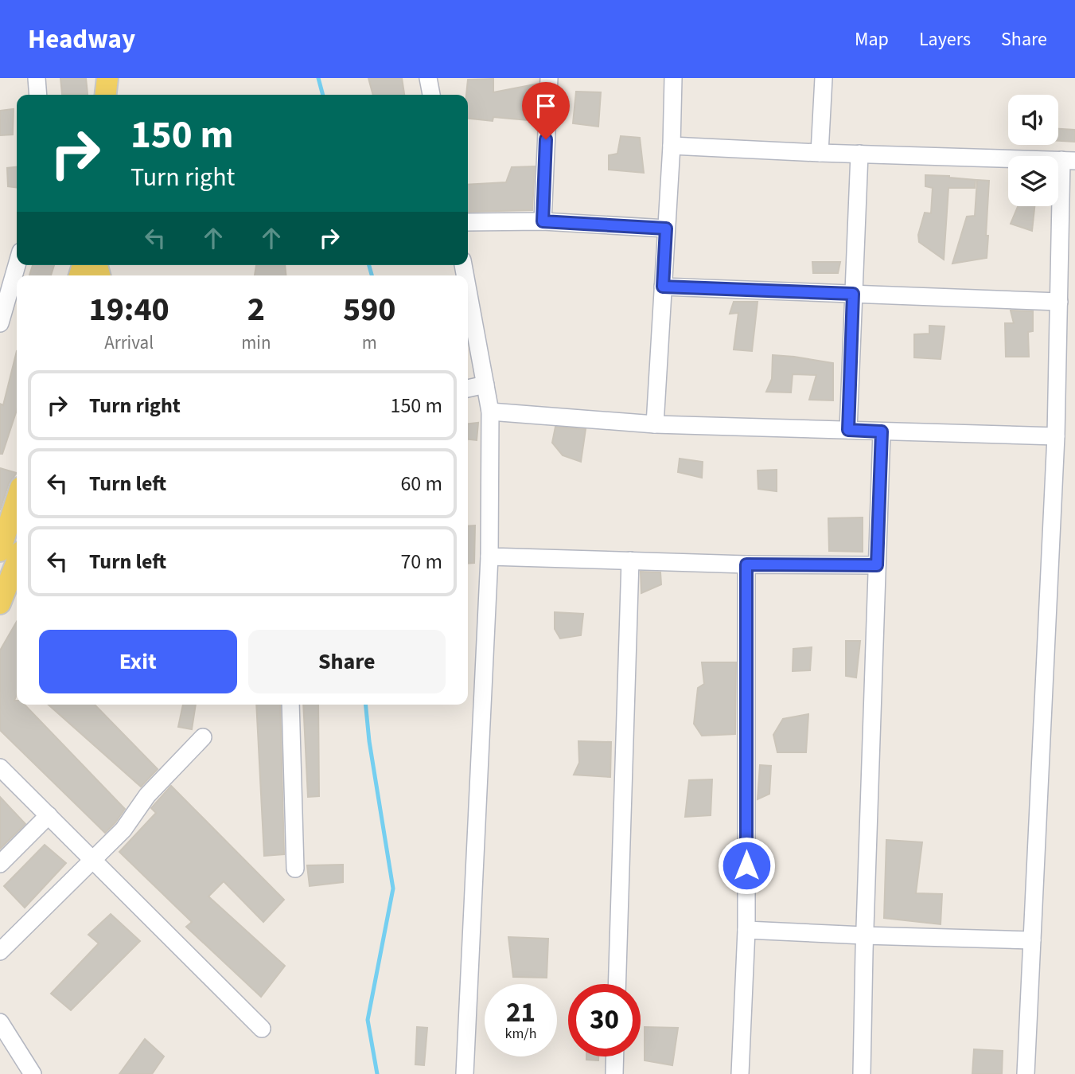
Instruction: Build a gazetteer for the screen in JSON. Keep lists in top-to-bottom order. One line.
{"page":{"header":"Headway","nav":["Map","Layers","Share"],"turn":["150 m","Turn right"],"eta":["19:40","Arrival","2","min","590","m"],"list":[{"name":"Turn right","value":"150 m"},{"name":"Turn left","value":"60 m"},{"name":"Turn left","value":"70 m"}],"buttons":["Exit","Share"],"speed":"21 km/h","limit":"30"}}
